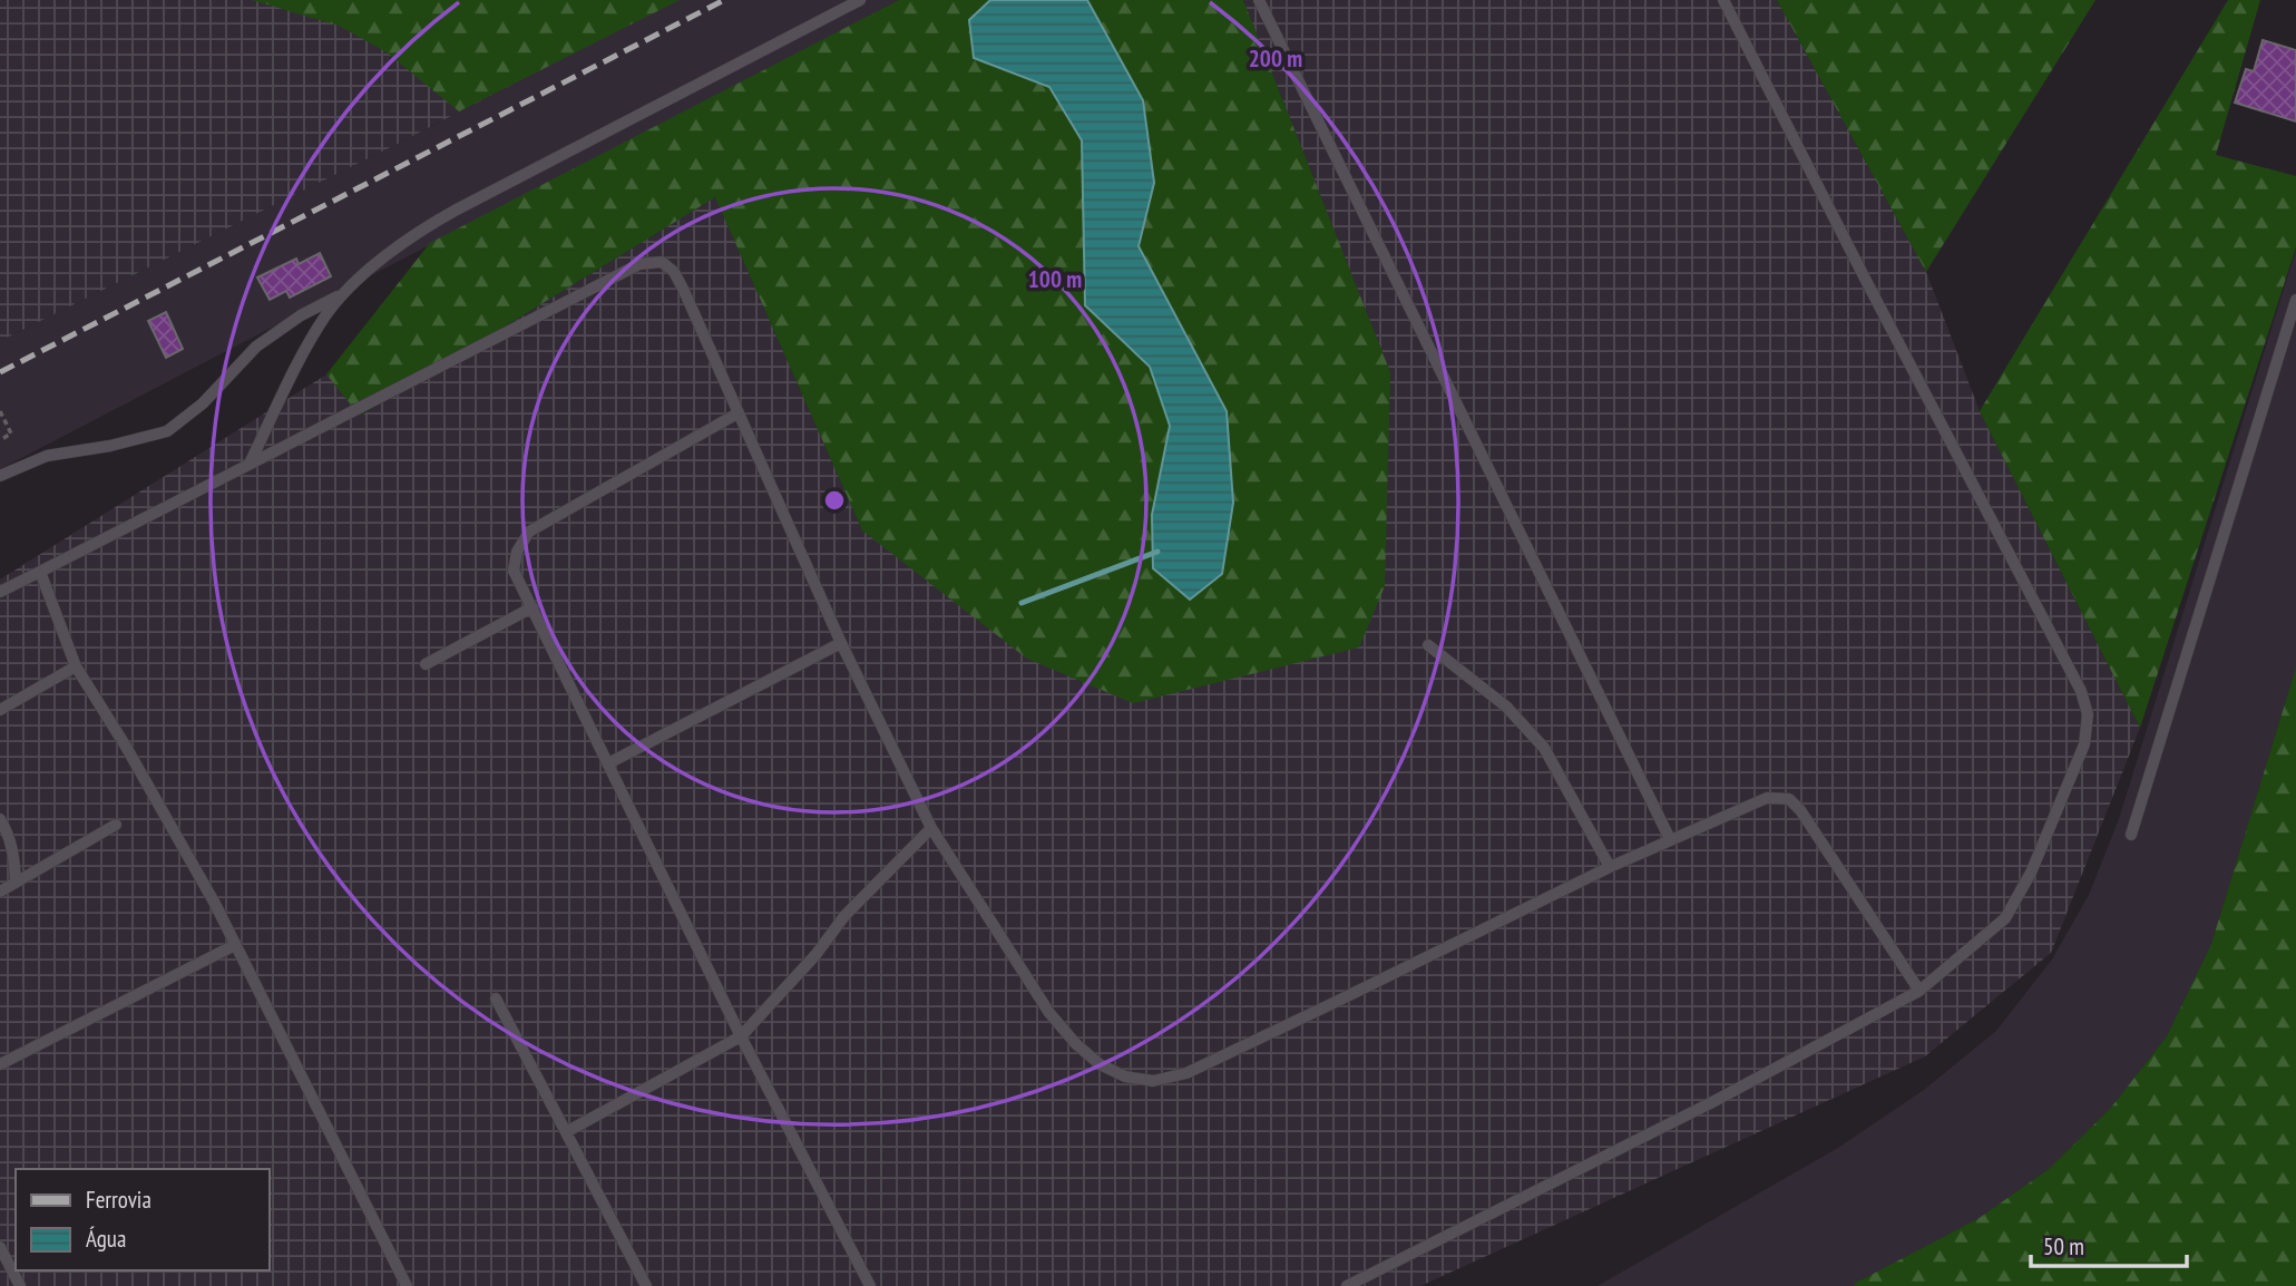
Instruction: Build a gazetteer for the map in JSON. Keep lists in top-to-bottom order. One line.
{"legend":["Ferrovia","Água"],"scale_bar":"50 m","rings":["200 m","100 m"]}
